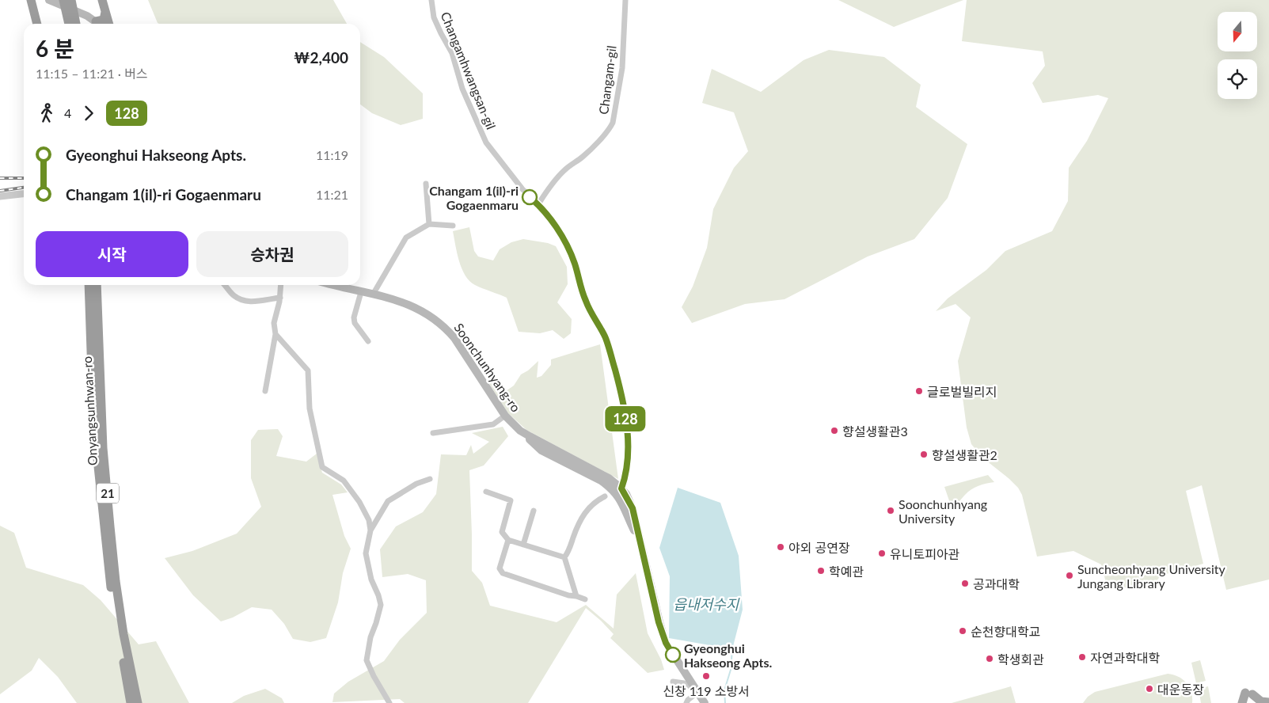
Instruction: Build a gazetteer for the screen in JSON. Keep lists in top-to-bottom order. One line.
{"streets":{"highway":["Onyangsunhwan-ro","21"],"main road":["Soonchunhyang-ro"],"street":["Changamhwangsan-gil","Changam-gil"]},"crossings":[["Changamhwangsan-gil","Changam-gil"],["Changamhwangsan-gil","Soonchunhyang-ro"]],"water":["읍내저수지"],"places":["Changam 1(il)-ri Gogaenmaru","글로벌빌리지","향설생활관3","향설생활관2","Soonchunhyang University","야외 공연장","유니토피아관","학예관","Suncheonhyang University Jungang Library","공과대학","순천향대학교","Gyeonghui Hakseong Apts.","자연과학대학","학생회관","신창 119 소방서","대운동장"],"lines":["bus line 128"],"north":"bottom","page":{"on_map":"128","heading":["6 분","11:15 – 11:21 · 버스","₩2,400"],"legs":["4","128"],"list":[{"name":"Gyeonghui Hakseong Apts.","value":"11:19"},{"name":"Changam 1(il)-ri Gogaenmaru","value":"11:21"}],"buttons":["시작","승차권"]}}
